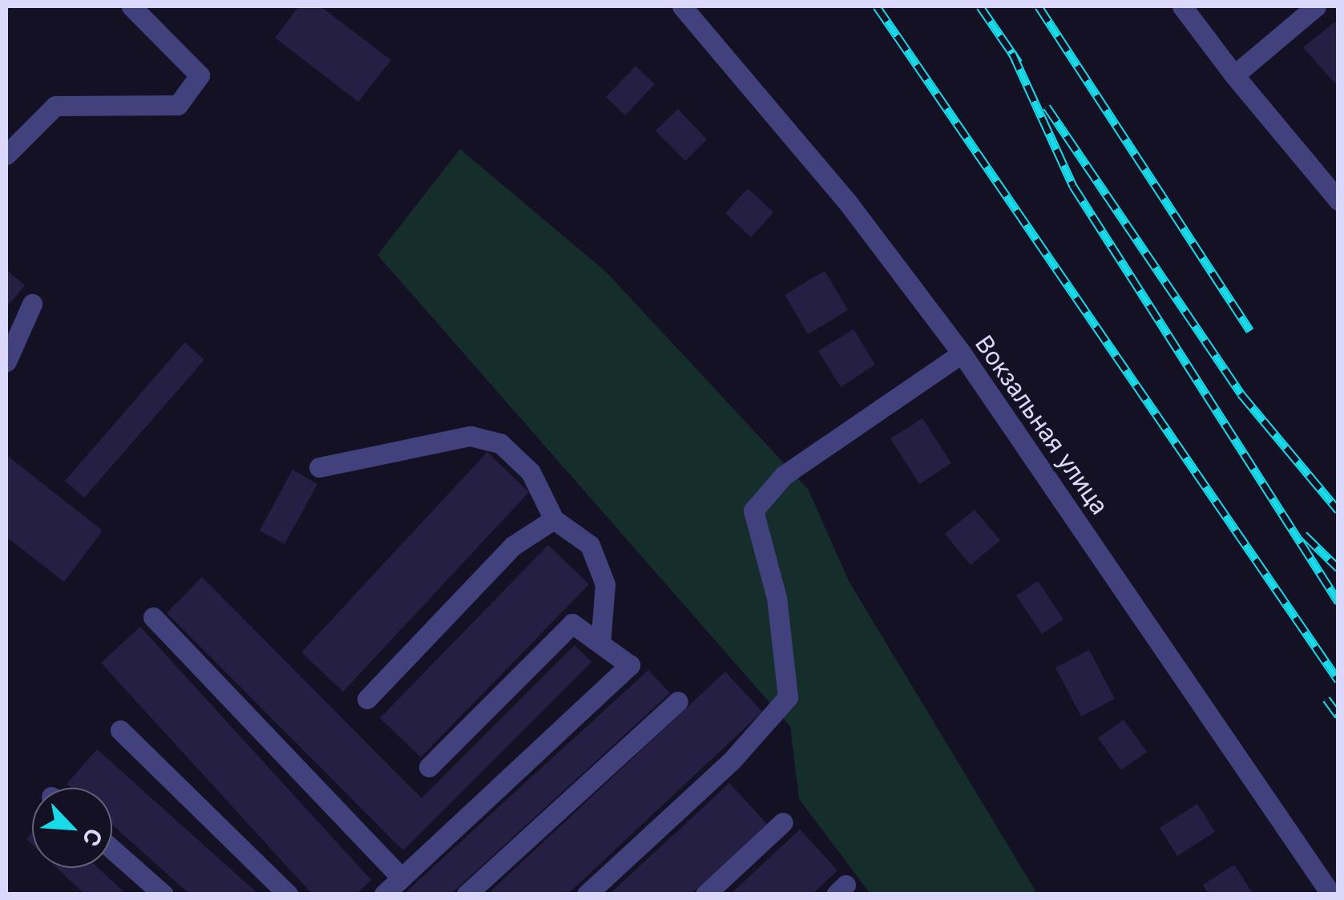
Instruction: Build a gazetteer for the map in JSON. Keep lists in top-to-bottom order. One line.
{"streets":{"street":["Вокзальная улица"]},"north":"bottom right"}
